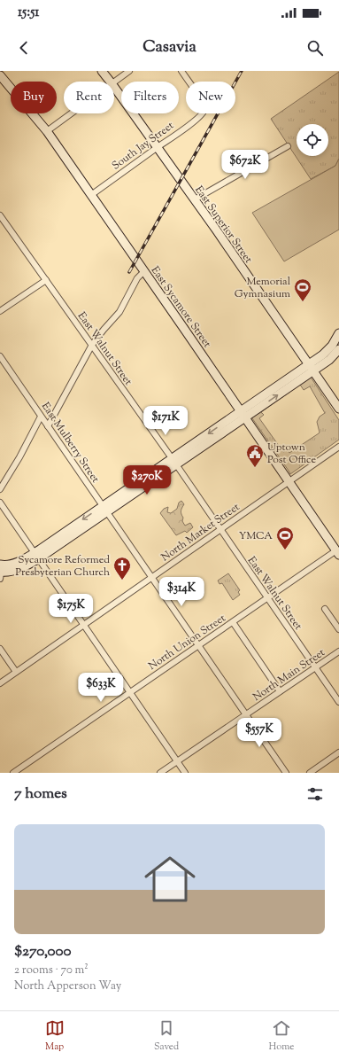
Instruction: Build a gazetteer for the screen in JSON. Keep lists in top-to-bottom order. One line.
{"streets":{"main road":["East Superior Street","East Sycamore Street"],"street":["South Jay Street","East Walnut Street","East Mulberry Street","North Market Street","North Union Street","North Main Street"]},"crossings":[["South Jay Street","East Superior Street"],["South Jay Street","East Sycamore Street"],["East Sycamore Street","North Market Street"],["East Sycamore Street","North Union Street"],["East Walnut Street","North Market Street"],["East Walnut Street","North Union Street"],["East Walnut Street","North Main Street"],["East Mulberry Street","North Market Street"],["East Mulberry Street","North Union Street"],["East Mulberry Street","North Main Street"]],"places":{"sports":["Memorial Gymnasium","YMCA"],"public building":["Uptown Post Office"],"church":["Sycamore Reformed Presbyterian Church"]},"page":{"status":"15:51","header":"Casavia","chip":["Buy","Rent","Filters","New"],"price":["$672K","$171K","$270K","$314K","$175K","$633K","$557K"],"heading":"7 homes","list":[{"name":"$270,000","note":"2 rooms · 70 m² · North Apperson Way"}],"tabs":["Map","Saved","Home"]}}
